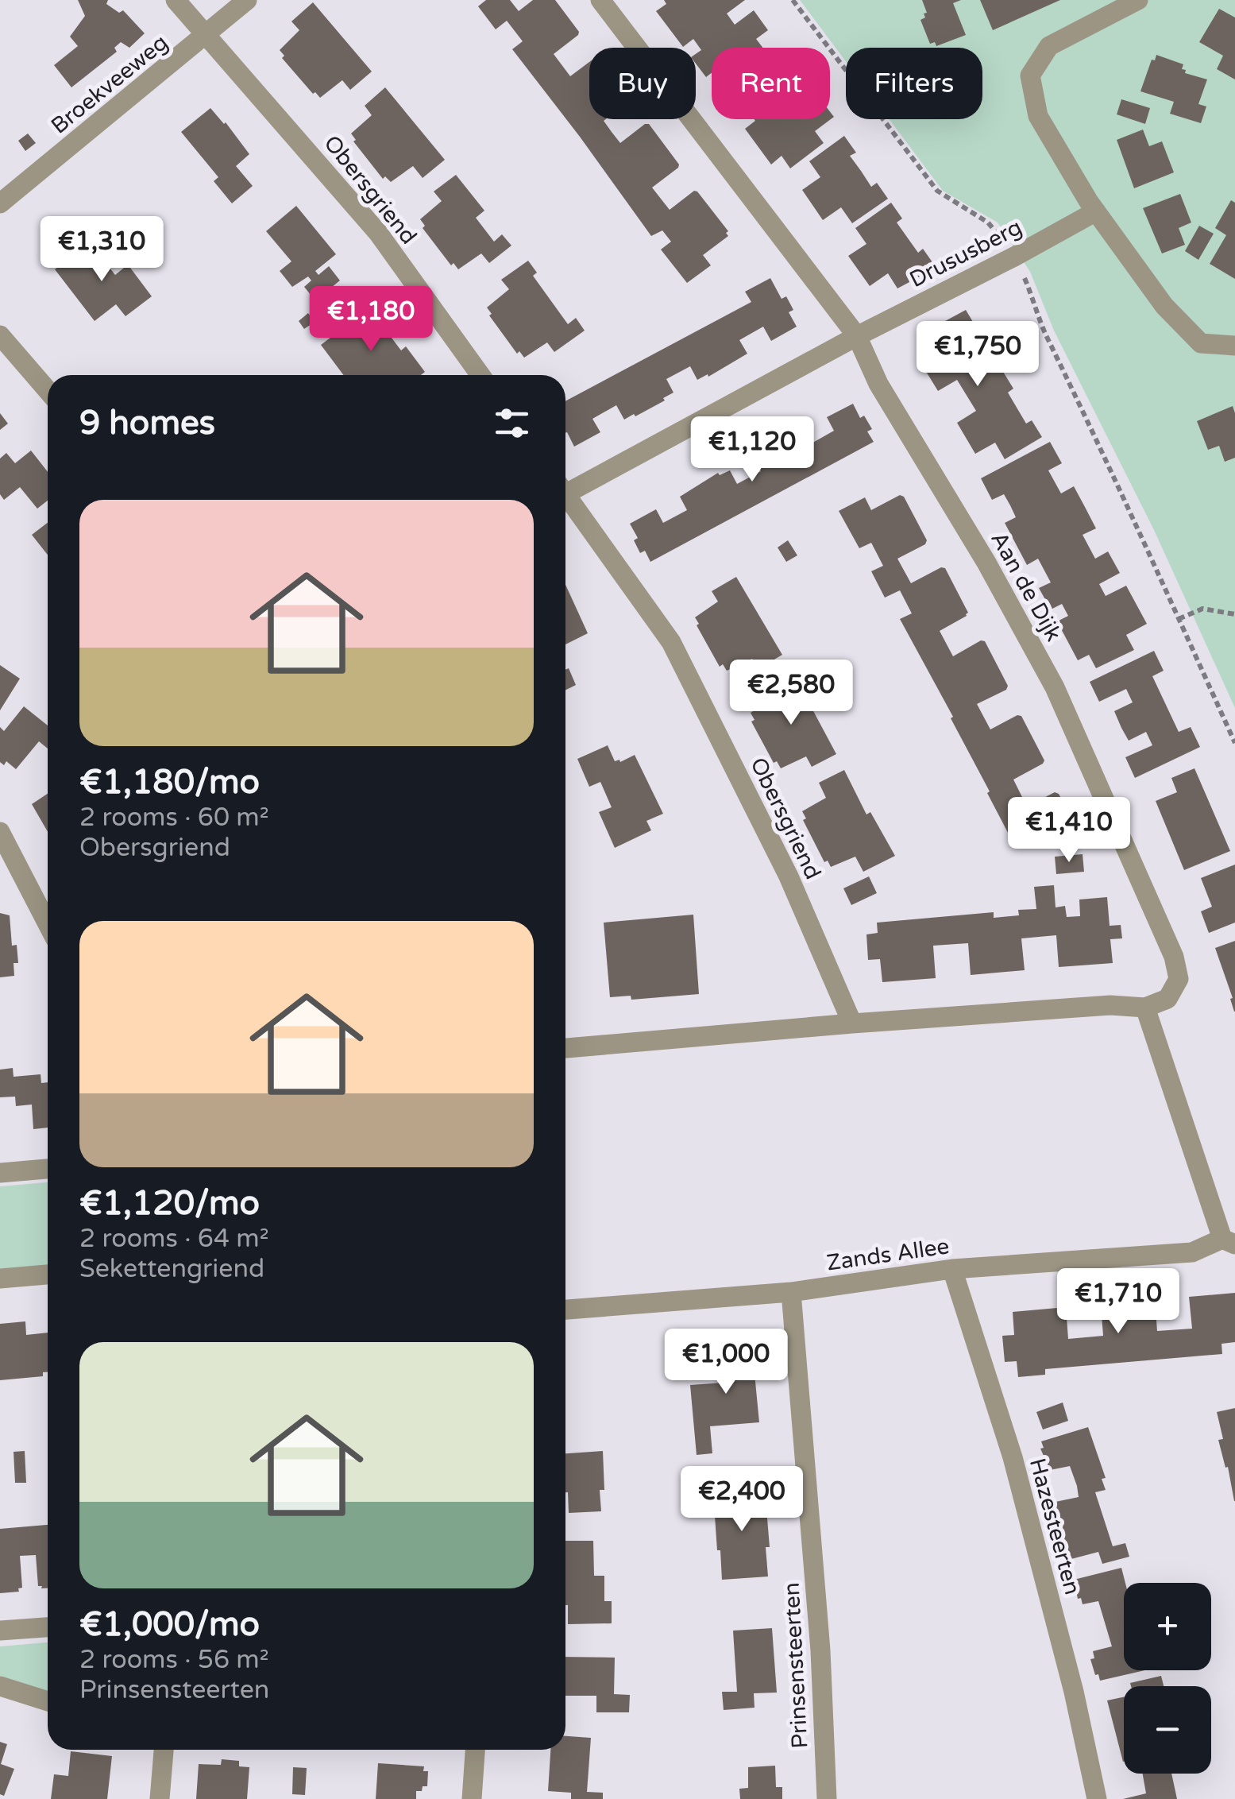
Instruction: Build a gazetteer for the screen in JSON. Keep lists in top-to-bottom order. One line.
{"streets":{"street":["Broekveeweg","Obersgriend","Drususberg","Aan de Dijk","Zands Allee","Hazesteerten","Prinsensteerten"]},"crossings":[["Broekveeweg","Obersgriend"],["Drususberg","Aan de Dijk"],["Zands Allee","Hazesteerten"],["Zands Allee","Prinsensteerten"]],"page":{"chip":["Buy","Rent","Filters"],"price":["€1,310","€1,180","€1,750","€1,120","€2,580","€1,410","€1,710","€1,000","€2,400"],"heading":"9 homes","list":[{"name":"€1,180/mo","note":"2 rooms · 60 m² · Obersgriend"},{"name":"€1,120/mo","note":"2 rooms · 64 m² · Sekettengriend"},{"name":"€1,000/mo","note":"2 rooms · 56 m² · Prinsensteerten"}],"map_buttons":["+","−"]}}
